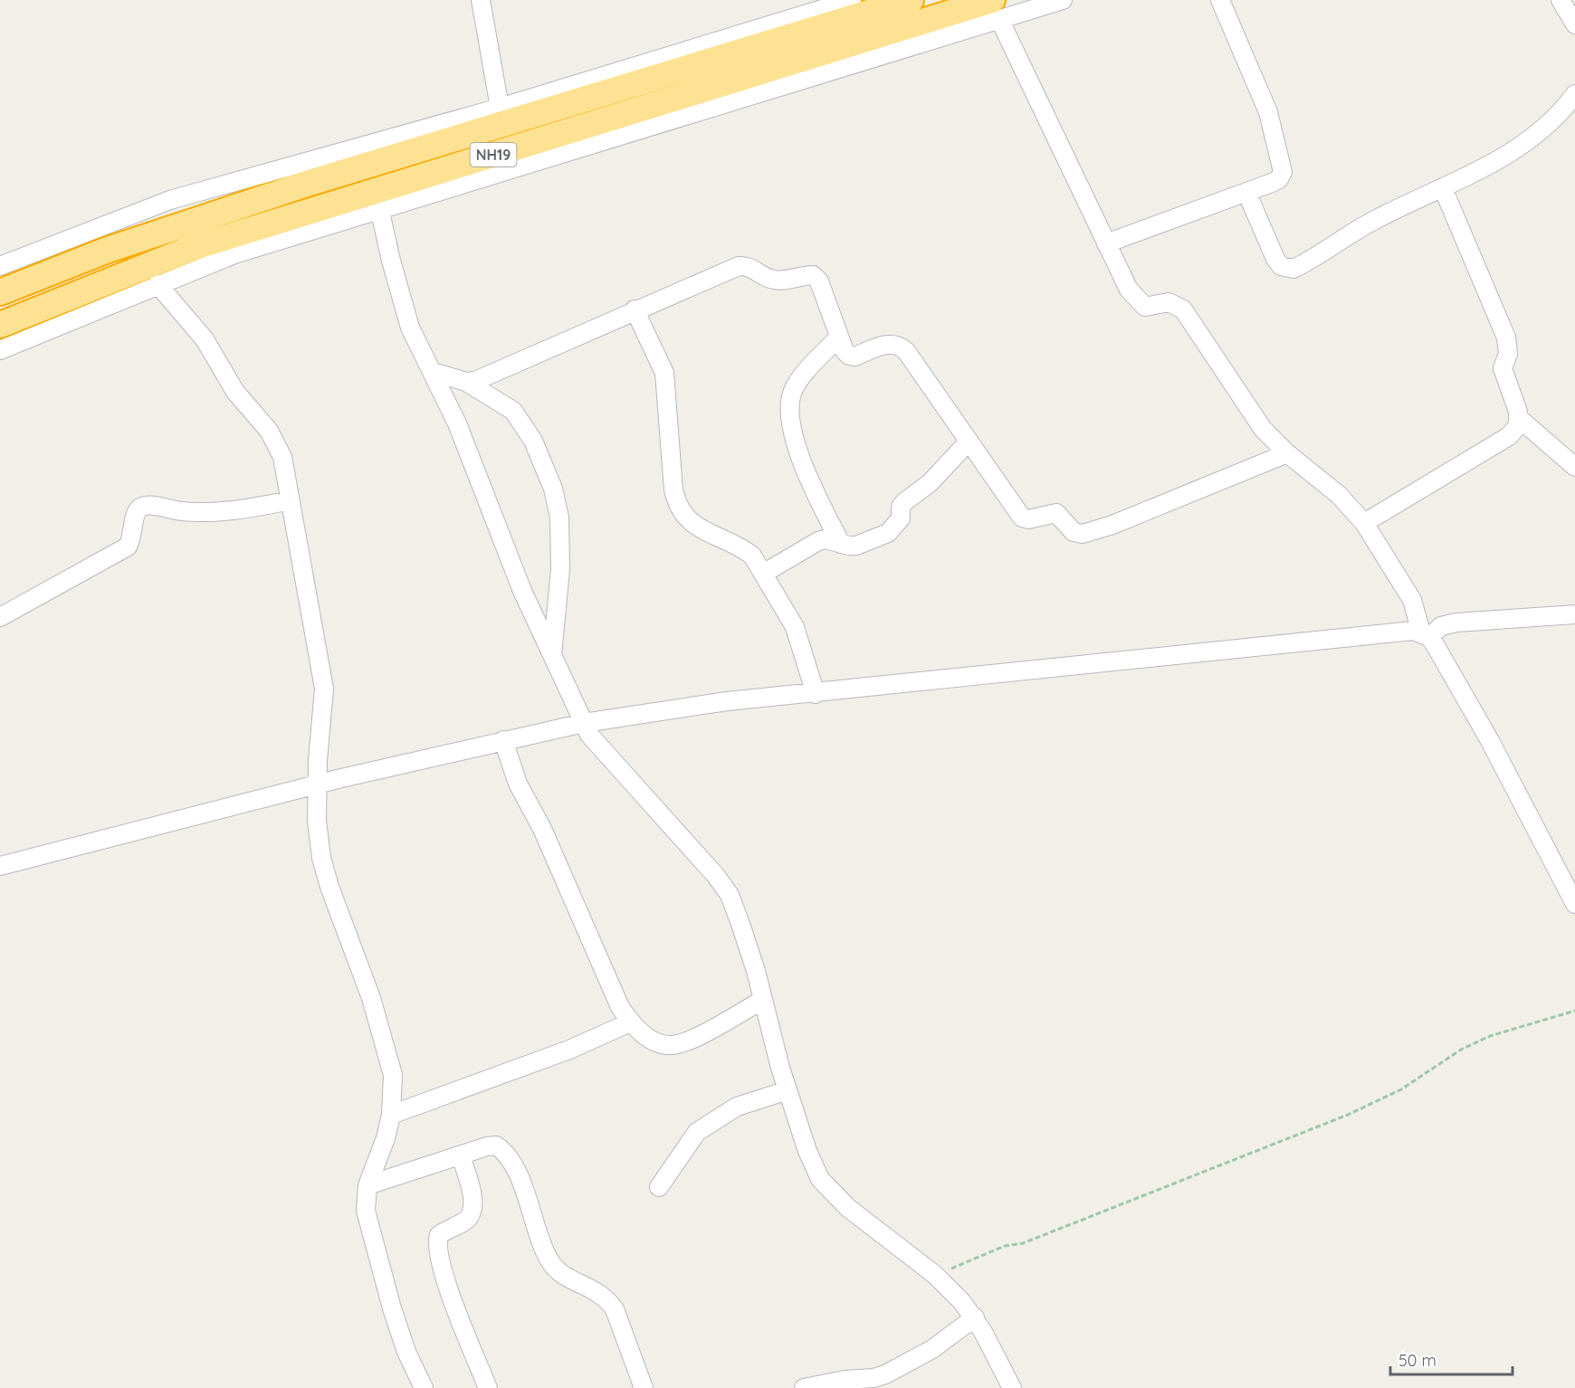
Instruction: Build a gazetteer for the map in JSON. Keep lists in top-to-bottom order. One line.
{"streets":{"highway":["NH19"]},"scale_bar":"50 m"}
